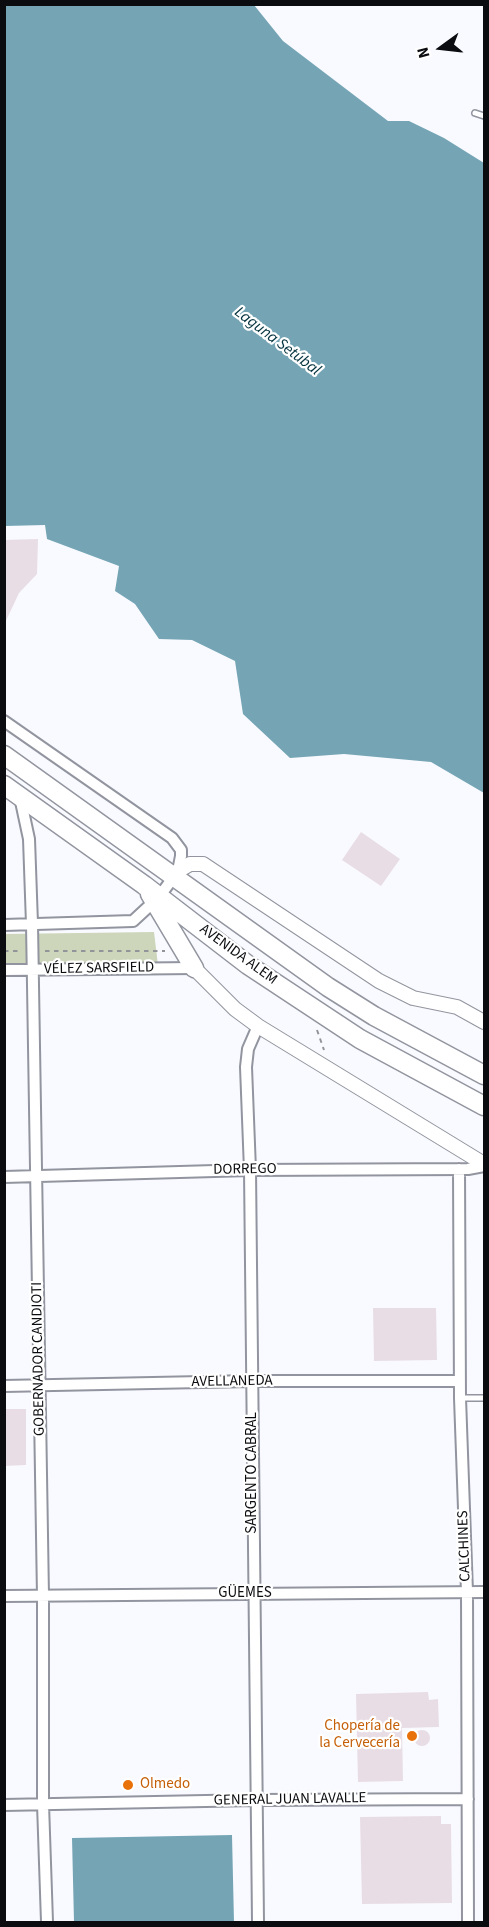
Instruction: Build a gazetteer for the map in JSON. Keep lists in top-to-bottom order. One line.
{"streets":{"highway":["AVENIDA ALEM"],"street":["VÉLEZ SARSFIELD","DORREGO","GOBERNADOR CANDIOTI","AVELLANEDA","SARGENTO CABRAL","CALCHINES","GÜEMES","GENERAL JUAN LAVALLE"]},"crossings":[["AVENIDA ALEM","GOBERNADOR CANDIOTI"],["VÉLEZ SARSFIELD","GOBERNADOR CANDIOTI"],["DORREGO","GOBERNADOR CANDIOTI"],["DORREGO","SARGENTO CABRAL"],["DORREGO","CALCHINES"],["GOBERNADOR CANDIOTI","AVELLANEDA"],["GOBERNADOR CANDIOTI","GÜEMES"],["GOBERNADOR CANDIOTI","GENERAL JUAN LAVALLE"],["AVELLANEDA","SARGENTO CABRAL"],["AVELLANEDA","CALCHINES"],["SARGENTO CABRAL","GÜEMES"],["SARGENTO CABRAL","GENERAL JUAN LAVALLE"],["CALCHINES","GÜEMES"],["CALCHINES","GENERAL JUAN LAVALLE"]],"water":["Laguna Setúbal"],"places":["Chopería de la Cervecería","Olmedo"],"north":"left"}
